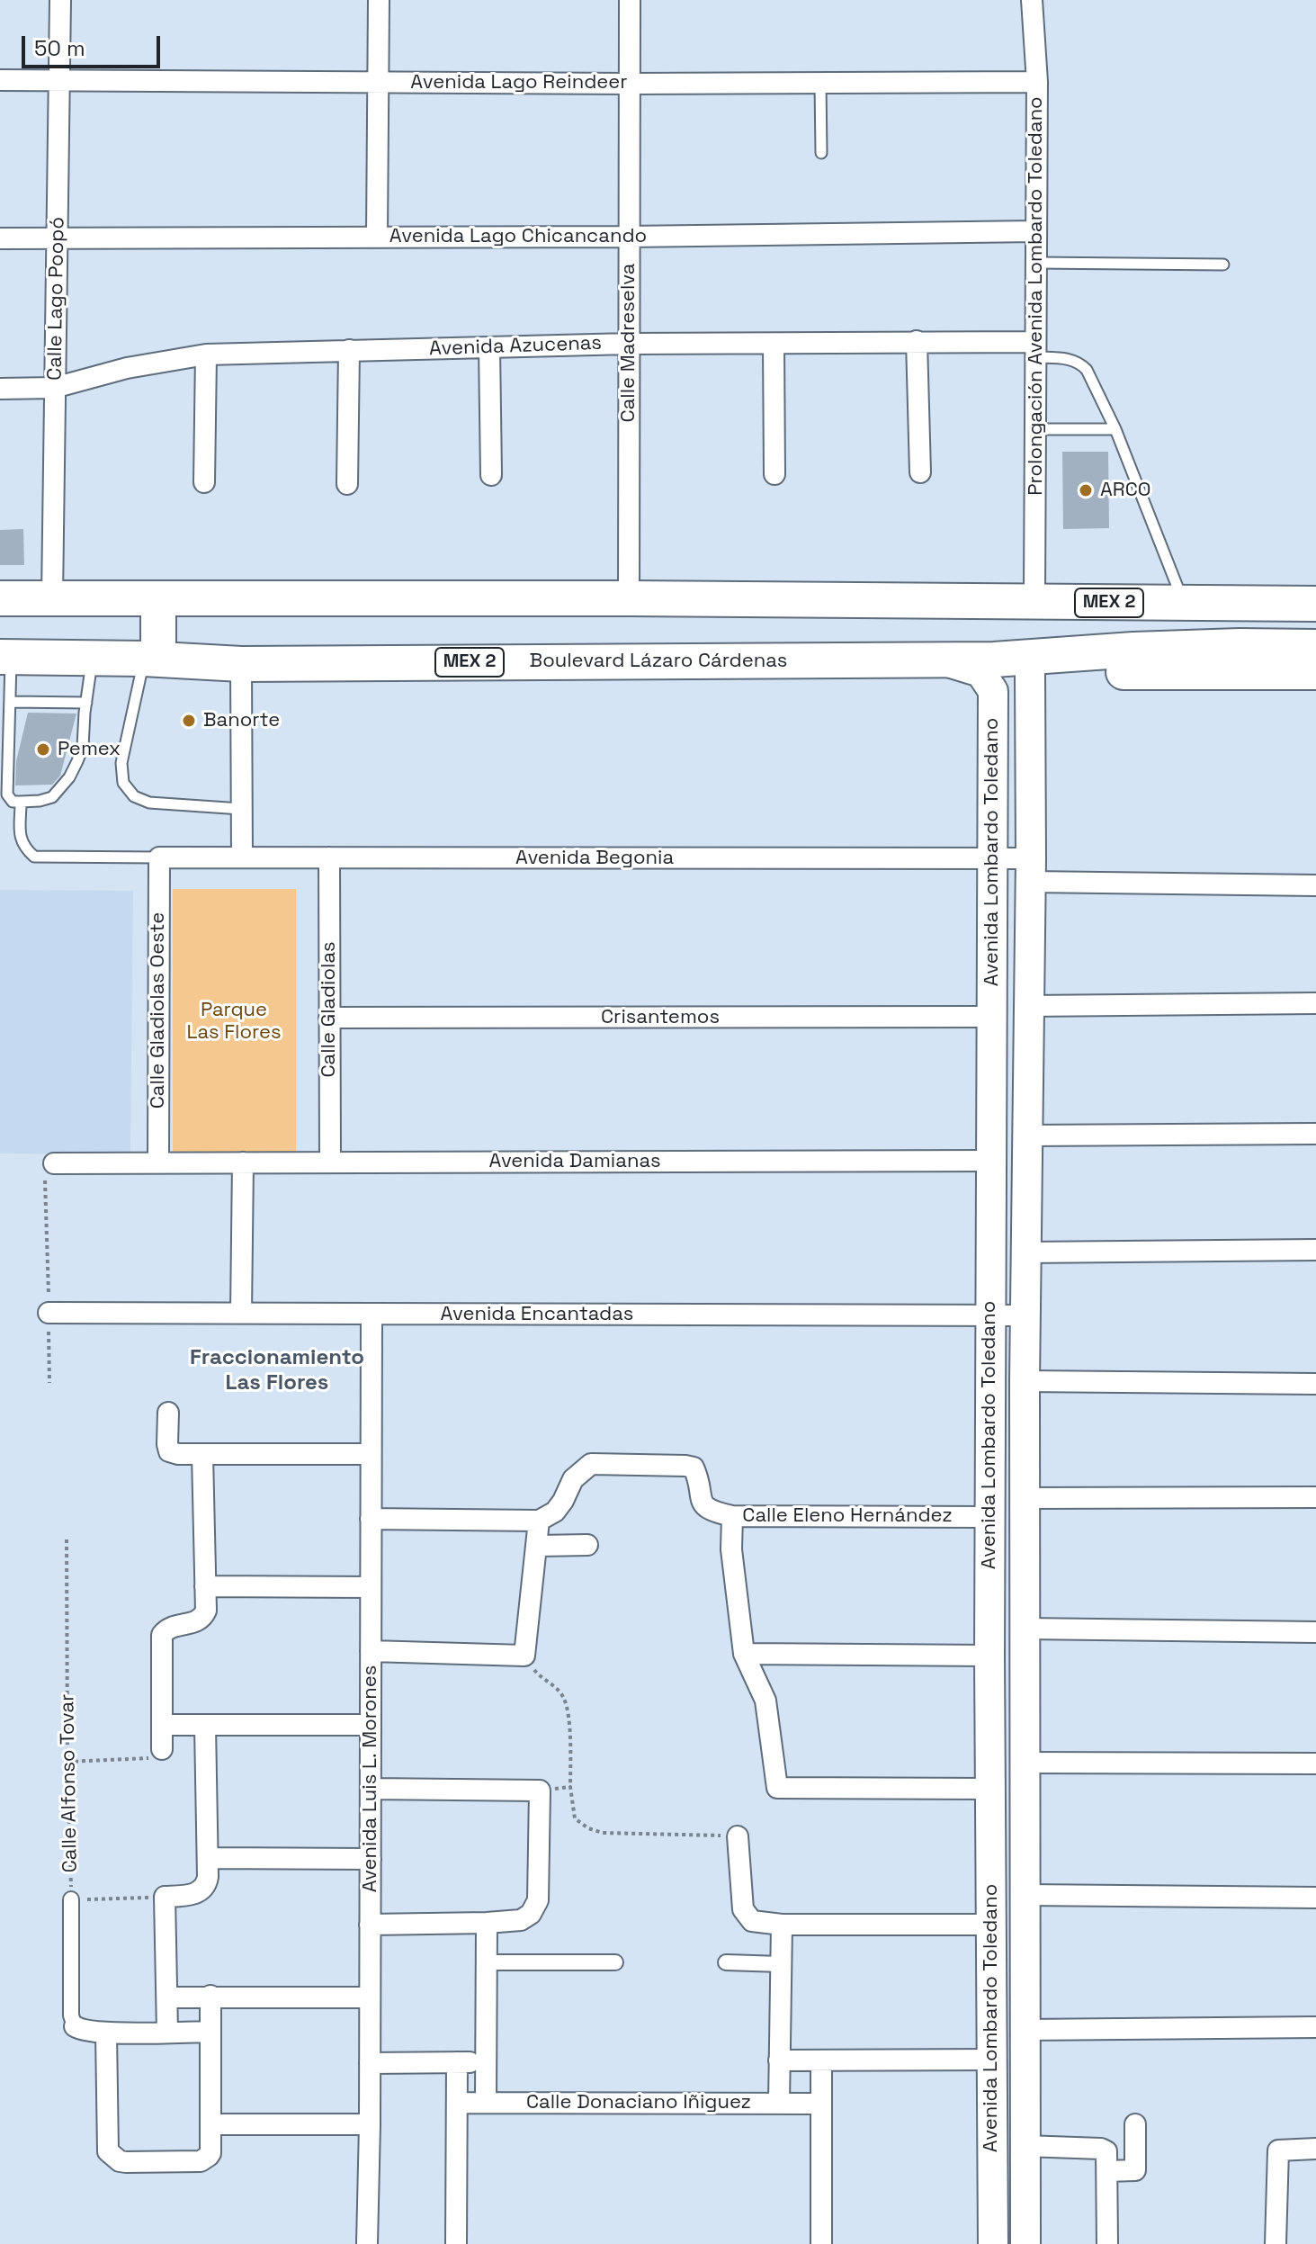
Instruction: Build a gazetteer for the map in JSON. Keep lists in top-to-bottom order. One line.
{"streets":{"highway":["MEX 2","Boulevard Lázaro Cárdenas"],"main road":["Avenida Lombardo Toledano"],"street":["Avenida Lago Reindeer","Avenida Lago Chicancando","Prolongación Avenida Lombardo Toledano","Calle Lago Poopó","Calle Madreselva","Avenida Azucenas","Avenida Begonia","Calle Gladiolas","Calle Gladiolas Oeste","Crisantemos","Avenida Damianas","Avenida Encantadas","Calle Eleno Hernández","Avenida Luis L. Morones","Calle Alfonso Tovar","Calle Donaciano Iñiguez"]},"crossings":[["Avenida Lago Reindeer","Prolongación Avenida Lombardo Toledano"],["Avenida Lago Reindeer","Calle Lago Poopó"],["Avenida Lago Reindeer","Calle Madreselva"],["Avenida Lago Chicancando","Prolongación Avenida Lombardo Toledano"],["Avenida Lago Chicancando","Calle Lago Poopó"],["Avenida Lago Chicancando","Calle Madreselva"],["Prolongación Avenida Lombardo Toledano","Avenida Azucenas"],["Calle Lago Poopó","Avenida Azucenas"],["Calle Lago Poopó","MEX 2"],["Calle Madreselva","Avenida Azucenas"],["Calle Madreselva","MEX 2"],["Boulevard Lázaro Cárdenas","Avenida Lombardo Toledano"],["Avenida Lombardo Toledano","Avenida Begonia"],["Avenida Lombardo Toledano","Crisantemos"],["Avenida Lombardo Toledano","Avenida Damianas"],["Avenida Lombardo Toledano","Avenida Encantadas"],["Avenida Lombardo Toledano","Calle Eleno Hernández"],["Avenida Begonia","Calle Gladiolas"],["Avenida Begonia","Calle Gladiolas Oeste"],["Calle Gladiolas","Crisantemos"],["Calle Gladiolas","Avenida Damianas"],["Calle Gladiolas Oeste","Avenida Damianas"],["Avenida Encantadas","Avenida Luis L. Morones"]],"districts":["Fraccionamiento Las Flores"],"parks":["Parque Las Flores"],"places":["ARCO","Banorte","Pemex"],"scale_bar":"50 m"}
